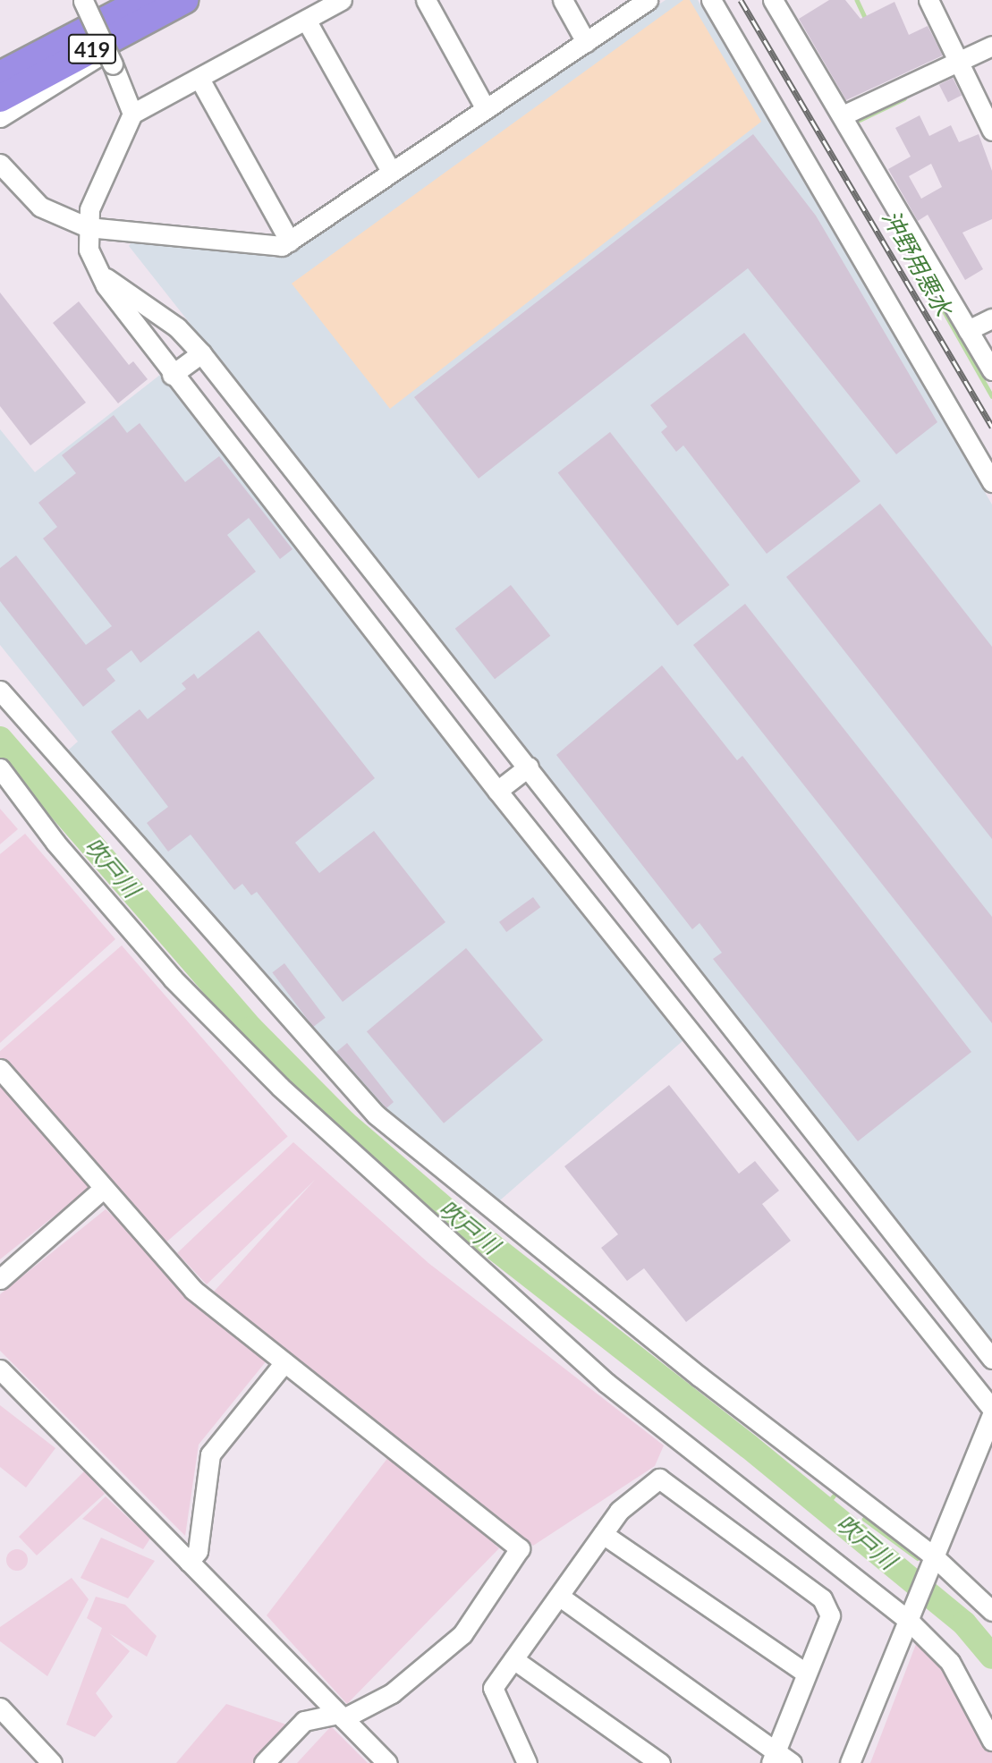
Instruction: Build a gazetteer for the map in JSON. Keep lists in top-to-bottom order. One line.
{"streets":{"highway":["419"]},"water":["沖野用悪水","吹戸川"]}
